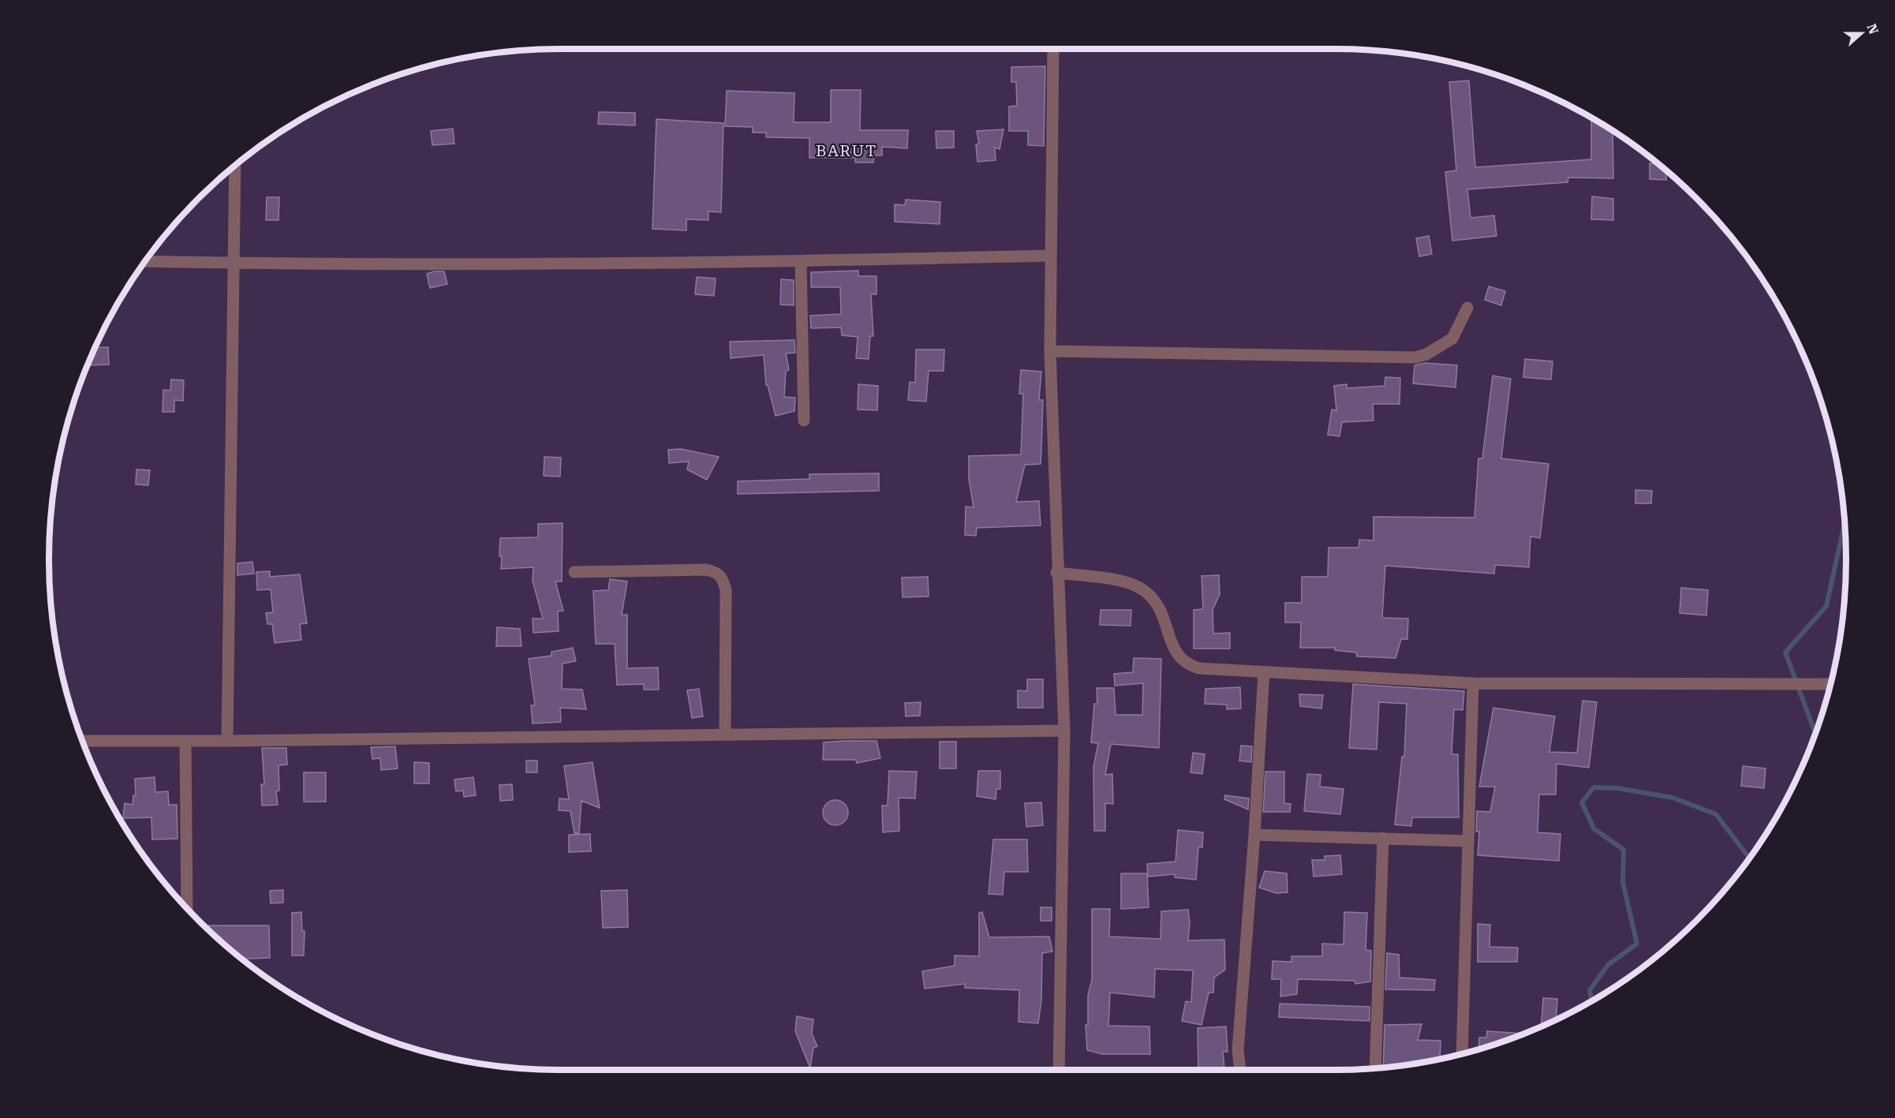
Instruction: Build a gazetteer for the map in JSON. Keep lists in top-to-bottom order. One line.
{"districts":["BARUT"],"north":"right"}
